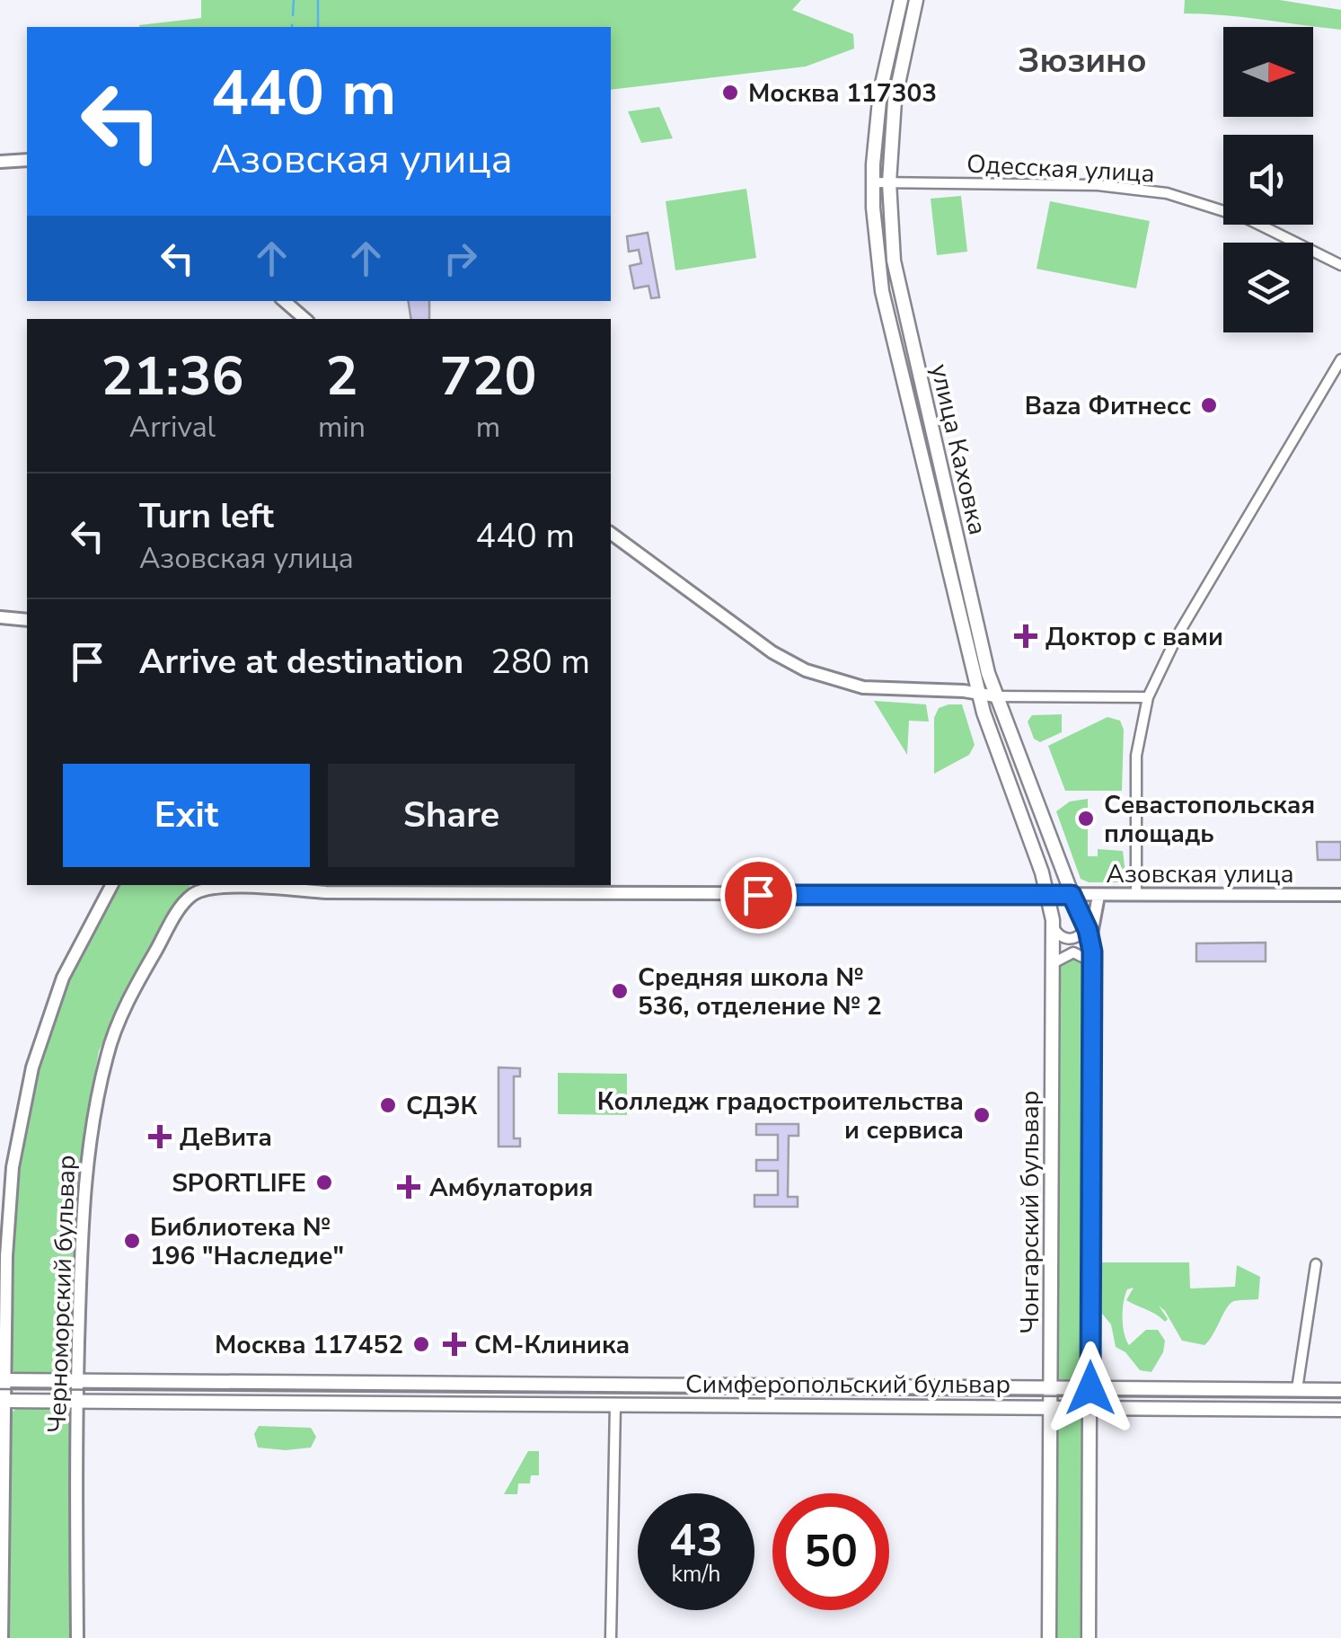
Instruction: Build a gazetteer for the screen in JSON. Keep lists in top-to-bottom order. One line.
{"streets":{"main road":["улица Каховка","Чонгарский бульвар","Симферопольский бульвар"],"street":["Одесская улица","Азовская улица","Черноморский бульвар"]},"crossings":[["Одесская улица","улица Каховка"],["улица Каховка","Азовская улица"],["улица Каховка","Чонгарский бульвар"],["Азовская улица","Чонгарский бульвар"],["Азовская улица","Черноморский бульвар"],["Чонгарский бульвар","Симферопольский бульвар"],["Черноморский бульвар","Симферопольский бульвар"]],"districts":["Зюзино"],"places":{"other":["Москва 117303","Baza Фитнесс","Севастопольская площадь","Средняя школа № 536, отделение № 2","СДЭК","Колледж градостроительства и сервиса","SPORTLIFE","Библиотека № 196 \"Наследие\"","Москва 117452"],"health":["Доктор с вами","ДеВита","Амбулатория","СМ-Клиника"]},"north":"right","page":{"turn":["440 m","Азовская улица"],"eta":["21:36","Arrival","2","min","720","m"],"list":[{"name":"Turn left","note":"Азовская улица","value":"440 m"},{"name":"Arrive at destination","value":"280 m"}],"buttons":["Exit","Share"],"speed":"43 km/h","limit":"50"}}
